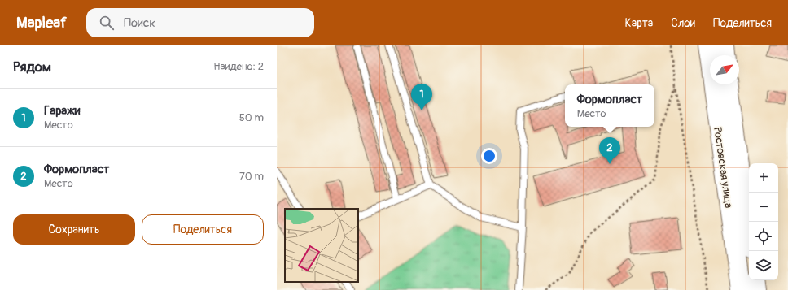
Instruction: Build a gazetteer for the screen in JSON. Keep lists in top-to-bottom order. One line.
{"streets":{"highway":["Ростовская улица"]},"north":"top right","page":{"header":"Mapleaf","search":"Поиск","nav":["Карта","Слои","Поделиться"],"heading":["Рядом","Найдено: 2"],"pins":["1","2"],"popup":["Формопласт","Место"],"list":[{"mark":"1","name":"Гаражи","note":"Место","value":"50 m"},{"mark":"2","name":"Формопласт","note":"Место","value":"70 m"}],"map_buttons":["+","−"],"buttons":["Сохранить","Поделиться"]}}
